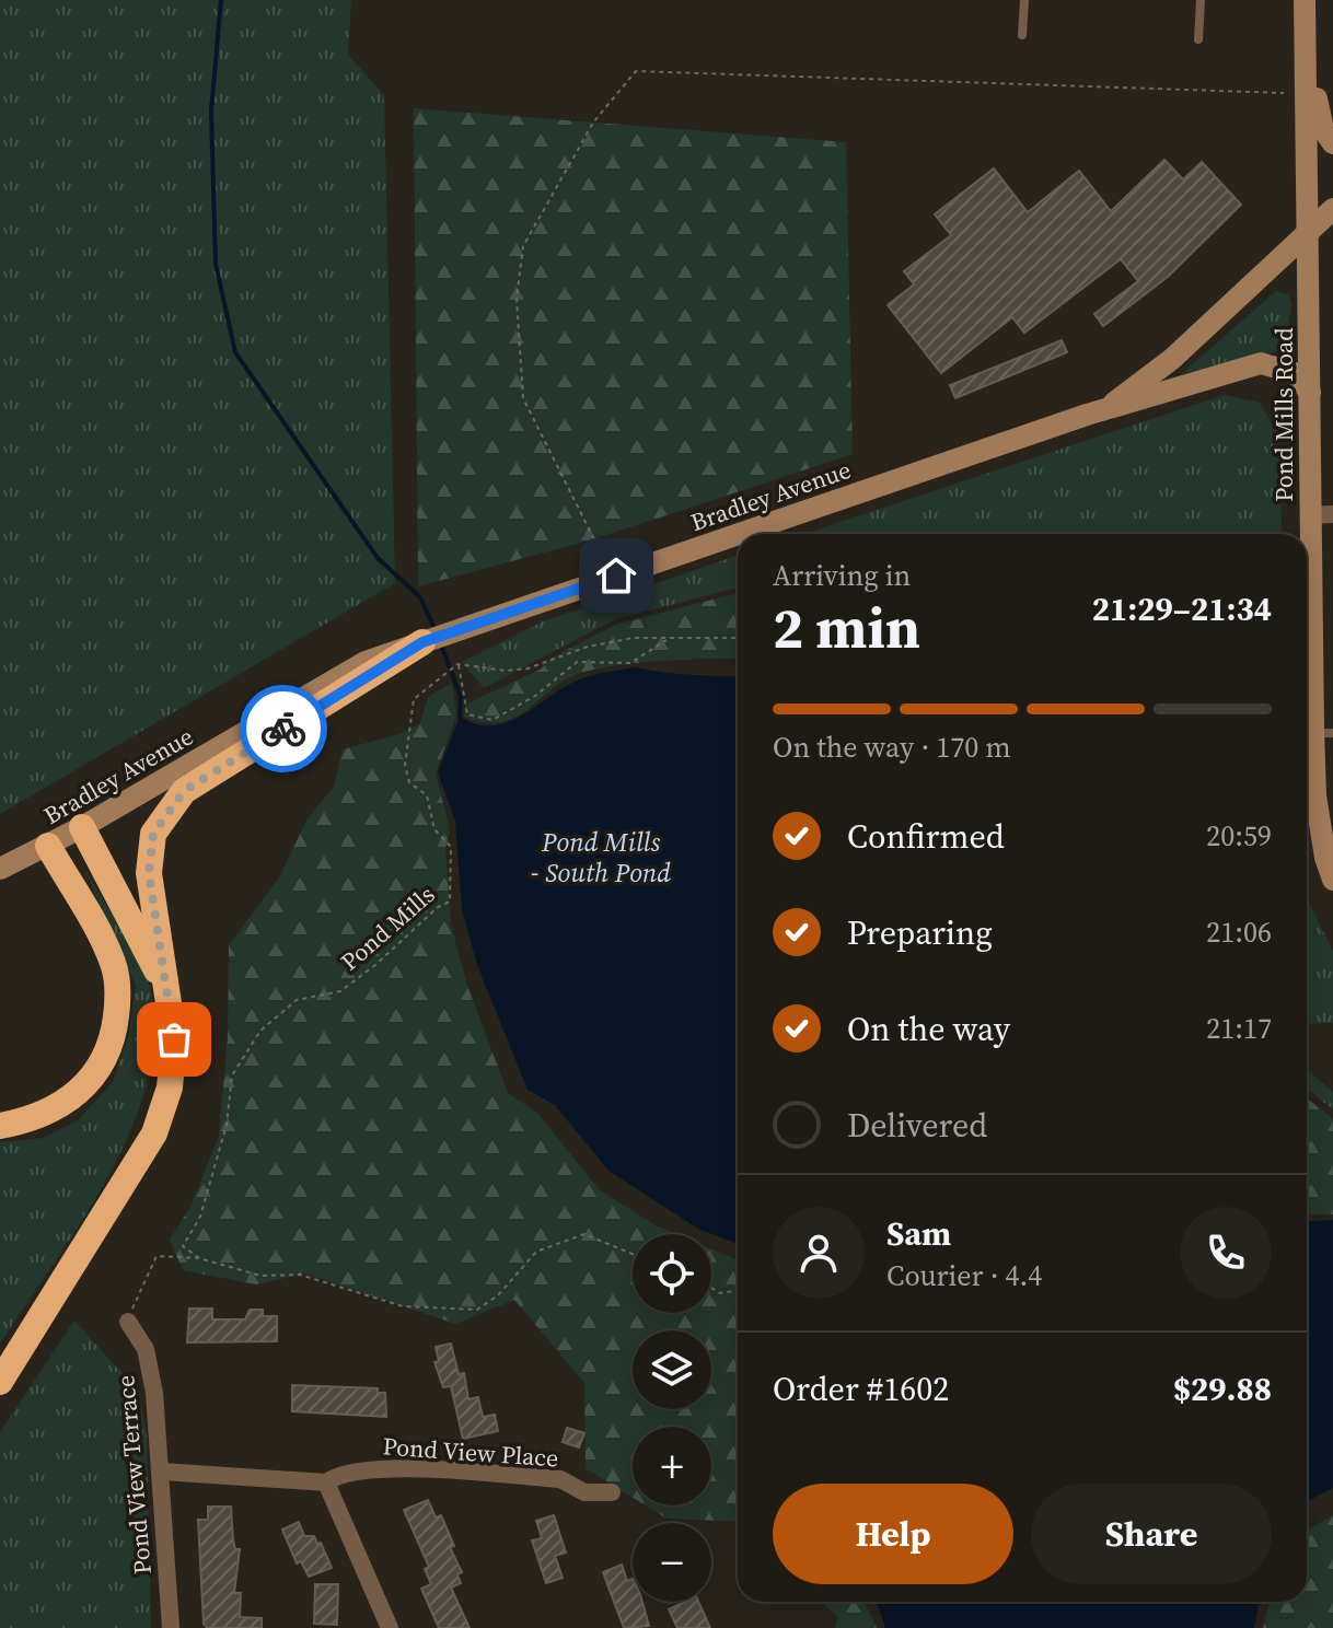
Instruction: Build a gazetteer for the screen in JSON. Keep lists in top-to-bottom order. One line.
{"streets":{"main road":["Pond Mills Road","Bradley Avenue"],"street":["Pond View Place","Pond View Terrace"],"path":["Pond Mills"]},"crossings":[["Pond Mills Road","Bradley Avenue"]],"water":["Pond Mills - South Pond"],"page":{"heading":["2 min","Arriving in","21:29–21:34"],"panel":["Sam","Courier · 4.4","Order #1602","$29.88"],"bar":"On the way · 170 m","list":[["Confirmed","20:59"],["Preparing","21:06"],["On the way","21:17"],"Delivered"],"map_buttons":["+","−"],"buttons":["Help","Share"]}}
